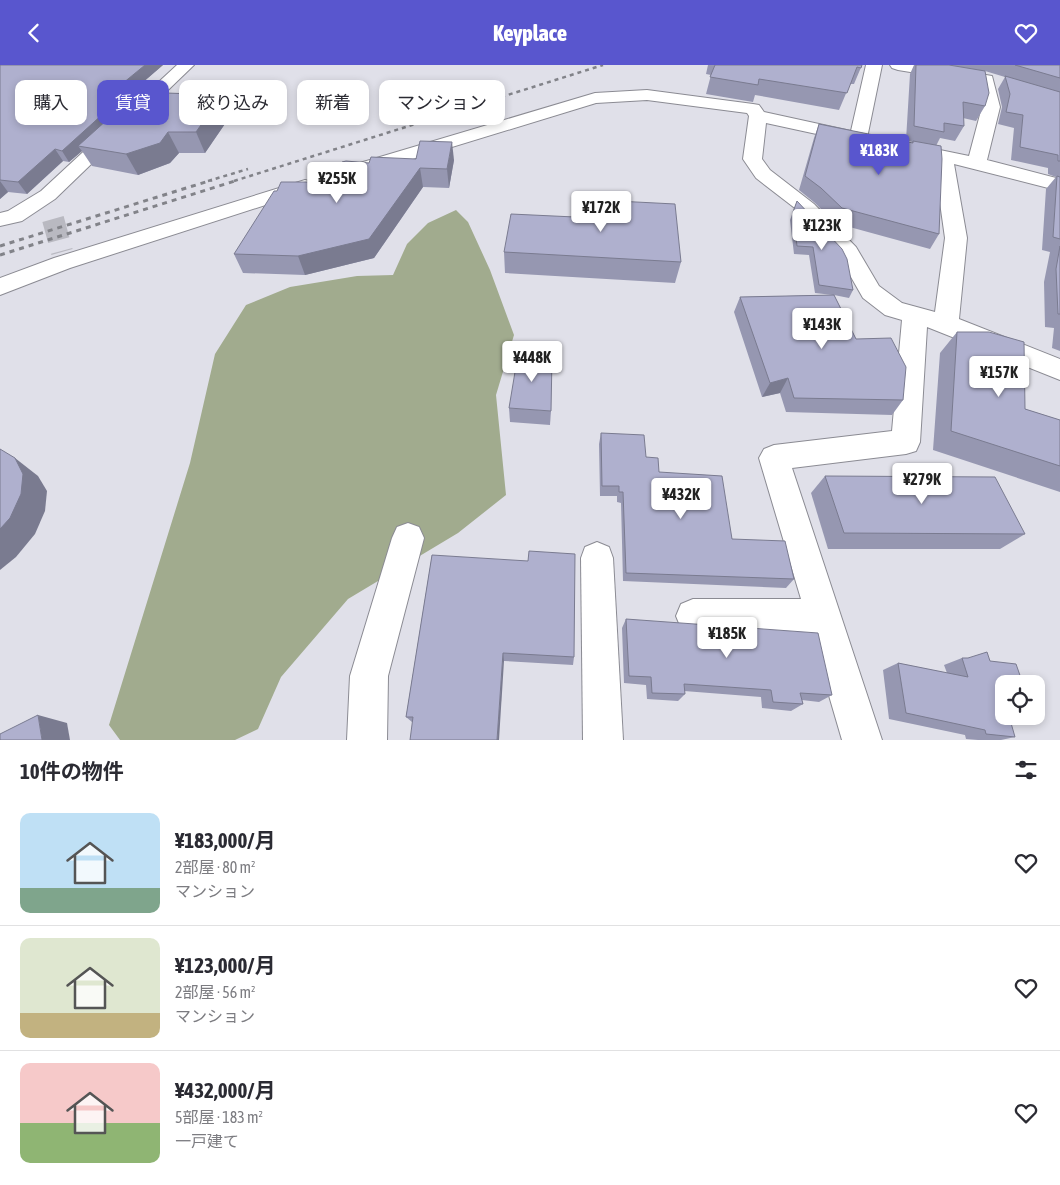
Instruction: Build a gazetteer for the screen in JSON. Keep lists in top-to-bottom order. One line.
{"page":{"header":"Keyplace","chip":["購入","賃貸","絞り込み","新着","マンション"],"price":["¥183K","¥255K","¥172K","¥123K","¥143K","¥448K","¥157K","¥279K","¥432K","¥185K"],"heading":"10件の物件","list":[{"name":"¥183,000/月","note":"2部屋 · 80 m² · マンション"},{"name":"¥123,000/月","note":"2部屋 · 56 m² · マンション"},{"name":"¥432,000/月","note":"5部屋 · 183 m² · 一戸建て"}]}}
